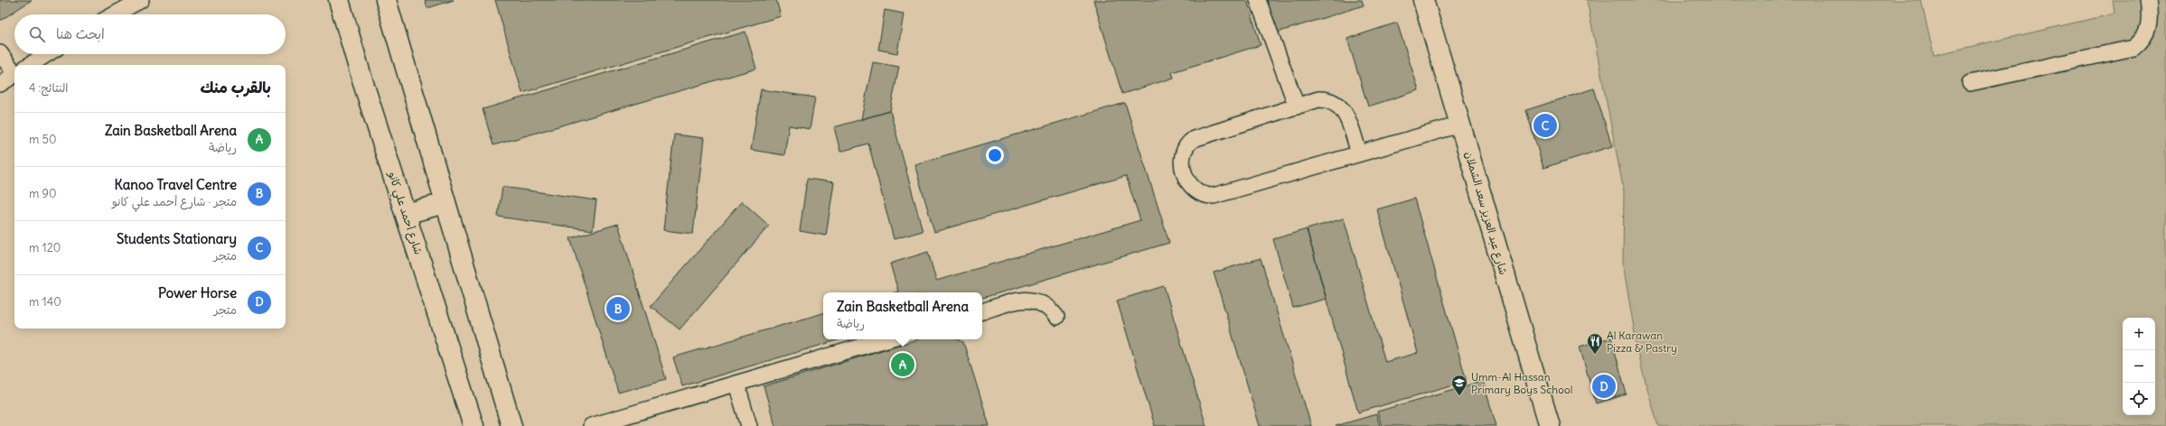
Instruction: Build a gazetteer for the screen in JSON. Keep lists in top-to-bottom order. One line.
{"streets":{"main road":["شارع أحمد علي كانو","شارع عبد العزيز سعد الشملان"]},"places":{"restaurant":["Al Karawan Pizza & Pastry"],"school or university":["Umm-Al Hassan Primary Boys School"]},"page":{"search":"ابحث هنا","heading":["بالقرب منك","النتائج: 4"],"pins":["C","B","A","D"],"list":[{"mark":"A","name":"Zain Basketball Arena","note":"رياضة","value":"50 m"},{"mark":"B","name":"Kanoo Travel Centre","note":"متجر · شارع أحمد علي كانو","value":"90 m"},{"mark":"C","name":"Students Stationary","note":"متجر","value":"120 m"},{"mark":"D","name":"Power Horse","note":"متجر","value":"140 m"}],"popup":["Zain Basketball Arena","رياضة"],"map_buttons":["+","−"]}}
